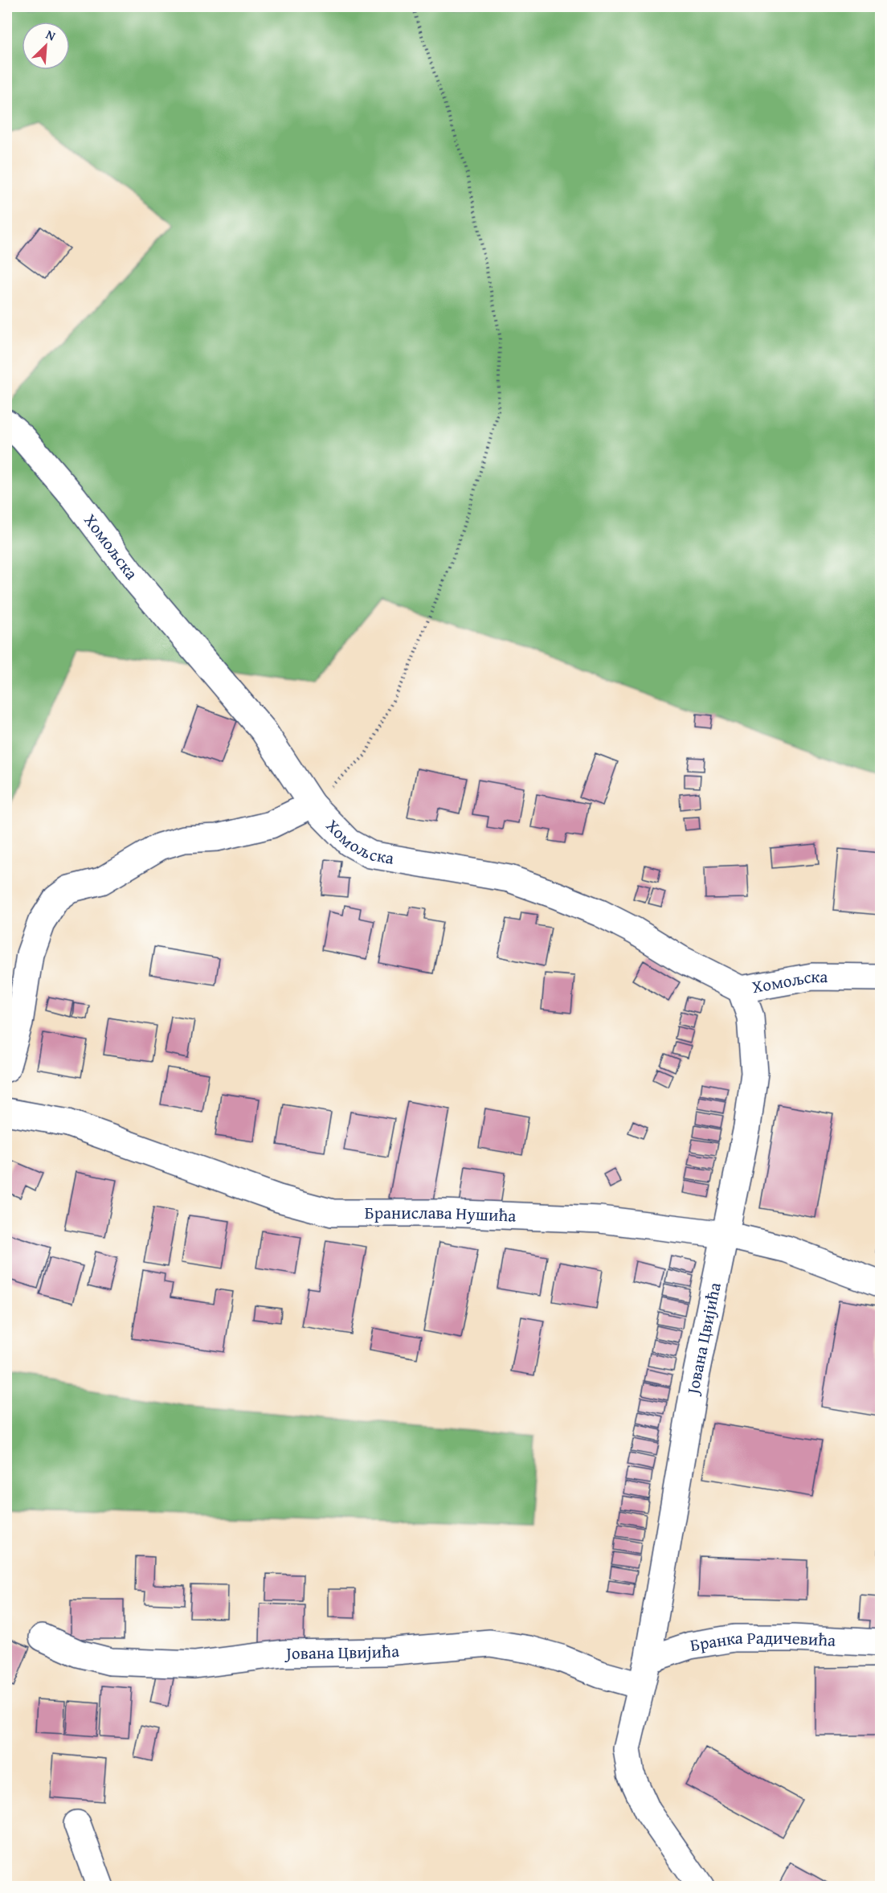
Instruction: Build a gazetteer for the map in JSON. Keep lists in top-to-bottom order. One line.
{"streets":{"street":["Хомољска","Бранислава Нушића","Јована Цвијића","Бранка Радичевића"]},"crossings":[["Хомољска","Јована Цвијића"],["Бранислава Нушића","Јована Цвијића"],["Јована Цвијића","Бранка Радичевића"]],"north":"top right"}
